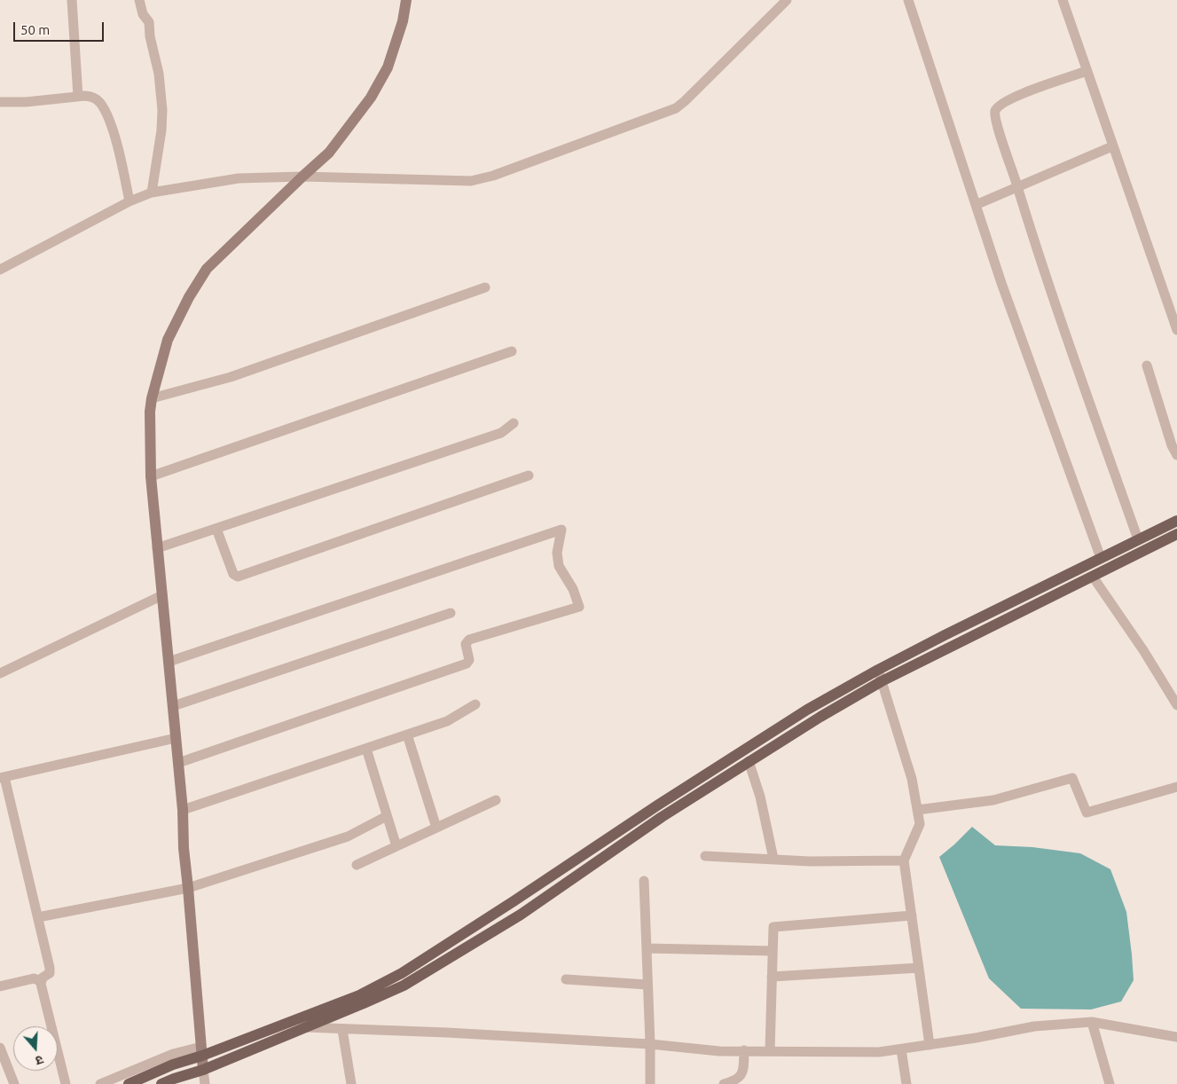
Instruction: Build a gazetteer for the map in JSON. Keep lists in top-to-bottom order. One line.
{"scale_bar":"50 m","north":"bottom"}
